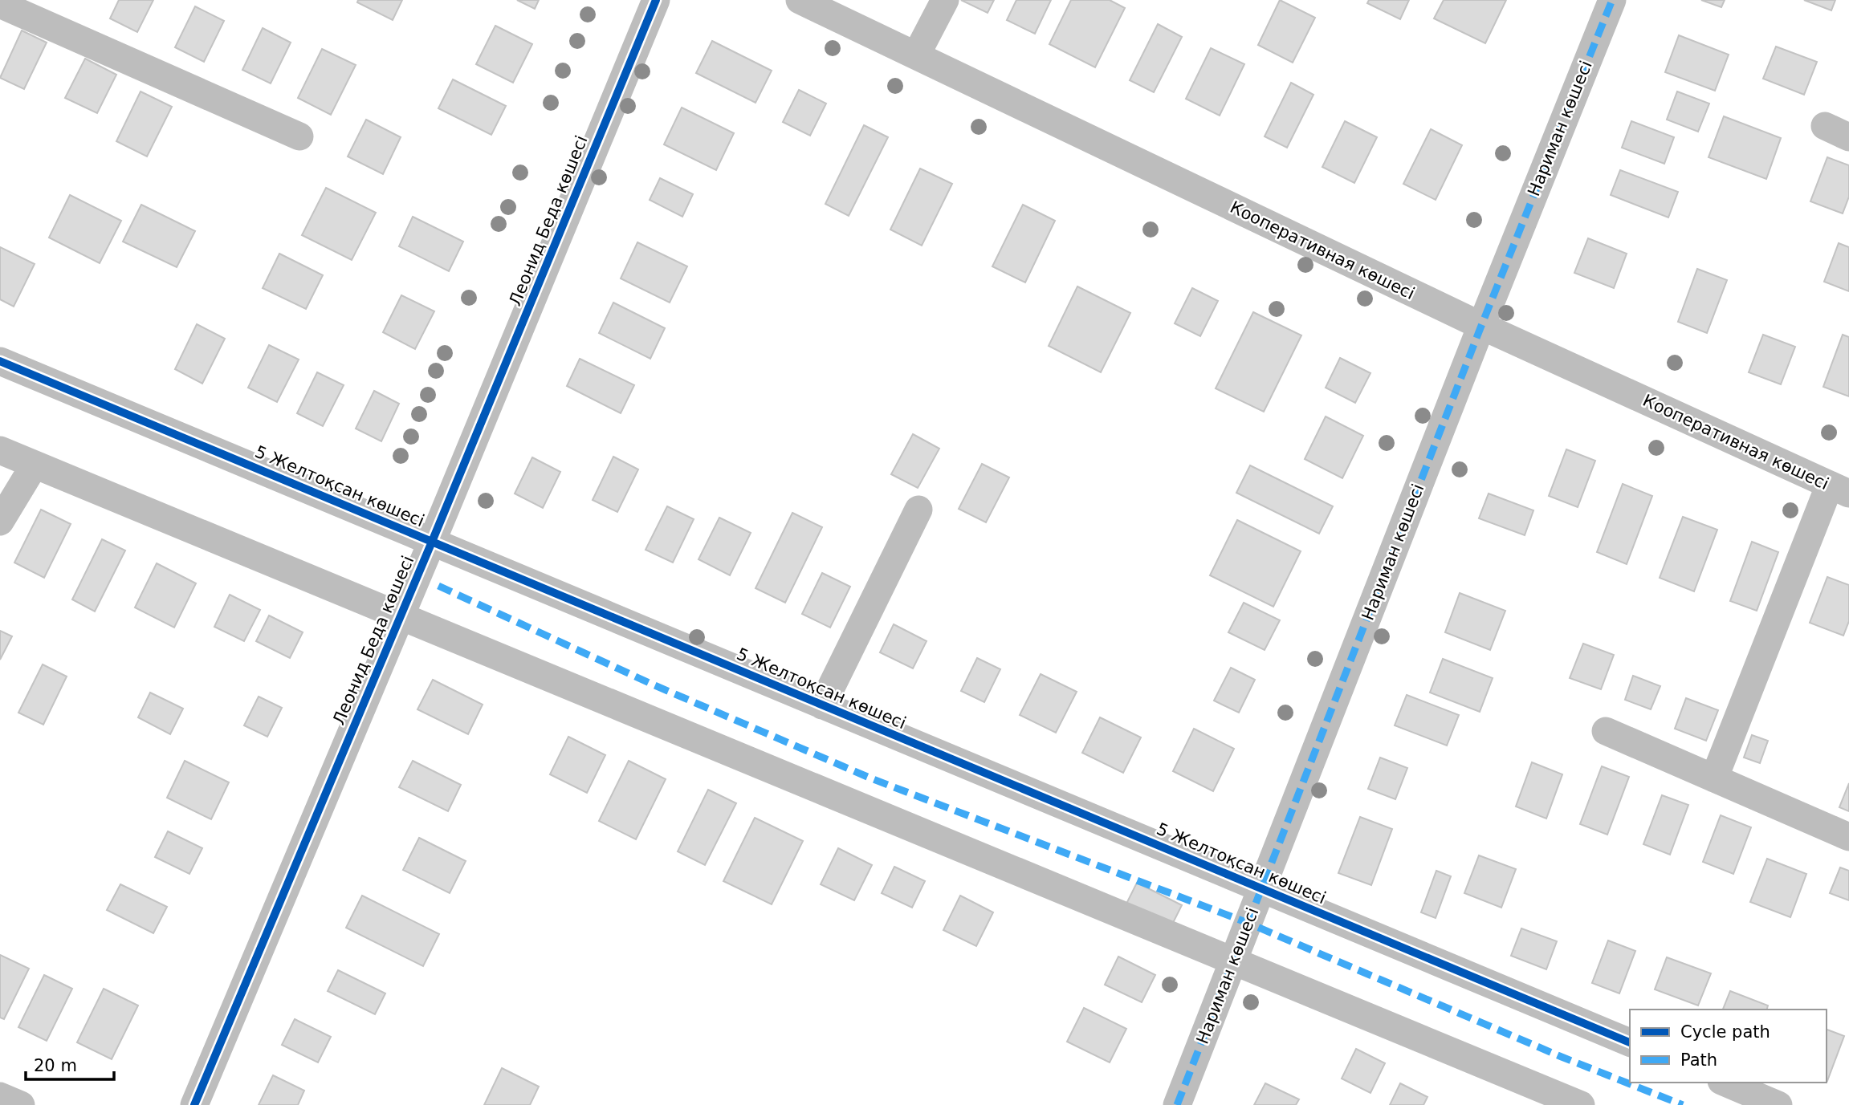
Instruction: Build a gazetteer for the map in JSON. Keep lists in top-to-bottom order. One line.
{"streets":{"street":["Нариман көшесі","Леонид Беда көшесі","Кооперативная көшесі","5 Желтоқсан көшесі"]},"crossings":[["Нариман көшесі","Кооперативная көшесі"],["Нариман көшесі","5 Желтоқсан көшесі"],["Леонид Беда көшесі","5 Желтоқсан көшесі"]],"legend":["Cycle path","Path"],"scale_bar":"20 m"}
